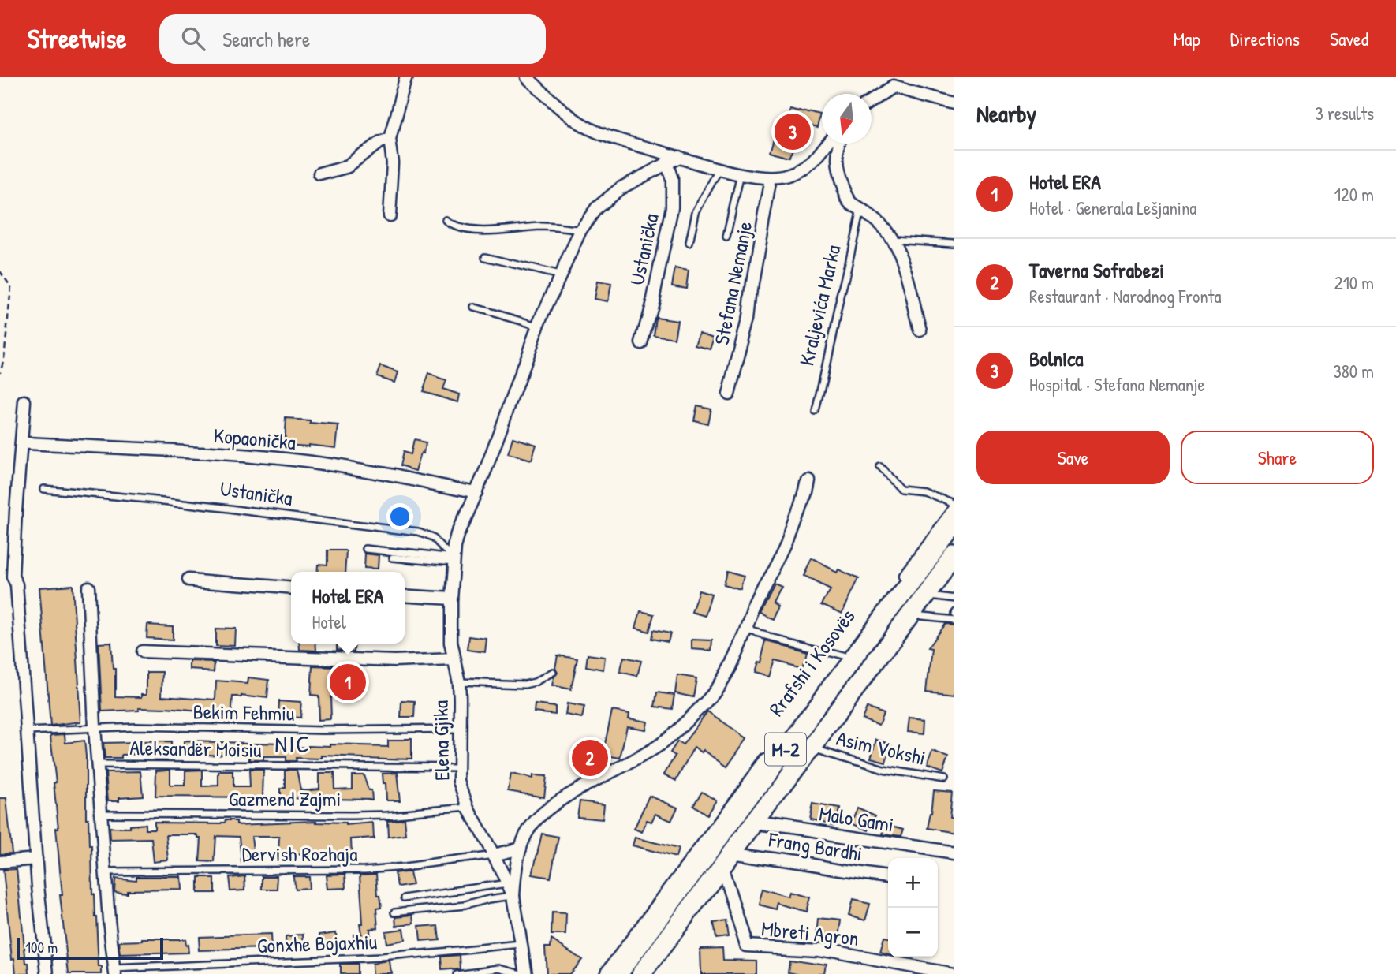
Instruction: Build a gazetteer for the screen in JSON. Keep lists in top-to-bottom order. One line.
{"streets":{"highway":["Rrafshi i Kosovës","M-2"],"street":["Ustanička","Stefana Nemanje","Kopaonička","Elena Gjika","Malo Gami","Frang Bardhi","Mbreti Agron"],"lane":["Kraljevića Marka","Bekim Fehmiu","Asim Vokshi","Aleksandër Moisiu","Gazmend Zajmi","Dervish Rozhaja","Gonxhe Bojaxhiu"]},"crossings":[["Ustanička","Kopaonička"],["Ustanička","Elena Gjika"],["Bekim Fehmiu","Elena Gjika"],["Elena Gjika","Aleksandër Moisiu"],["Elena Gjika","Gazmend Zajmi"],["Elena Gjika","Dervish Rozhaja"],["Elena Gjika","Gonxhe Bojaxhiu"],["Asim Vokshi","M-2"],["M-2","Malo Gami"],["M-2","Frang Bardhi"],["M-2","Mbreti Agron"],["Frang Bardhi","Mbreti Agron"]],"districts":["NIC"],"scale_bar":"100 m","north":"bottom","page":{"header":"Streetwise","search":"Search here","nav":["Map","Directions","Saved"],"heading":["Nearby","3 results"],"pins":["3","1","2"],"list":[{"mark":"1","name":"Hotel ERA","note":"Hotel · Generala Lešjanina","value":"120 m"},{"mark":"2","name":"Taverna Sofrabezi","note":"Restaurant · Narodnog Fronta","value":"210 m"},{"mark":"3","name":"Bolnica","note":"Hospital · Stefana Nemanje","value":"380 m"}],"buttons":["Save","Share"],"popup":["Hotel ERA","Hotel"],"map_buttons":["+","−"],"scale":"100 m"}}
